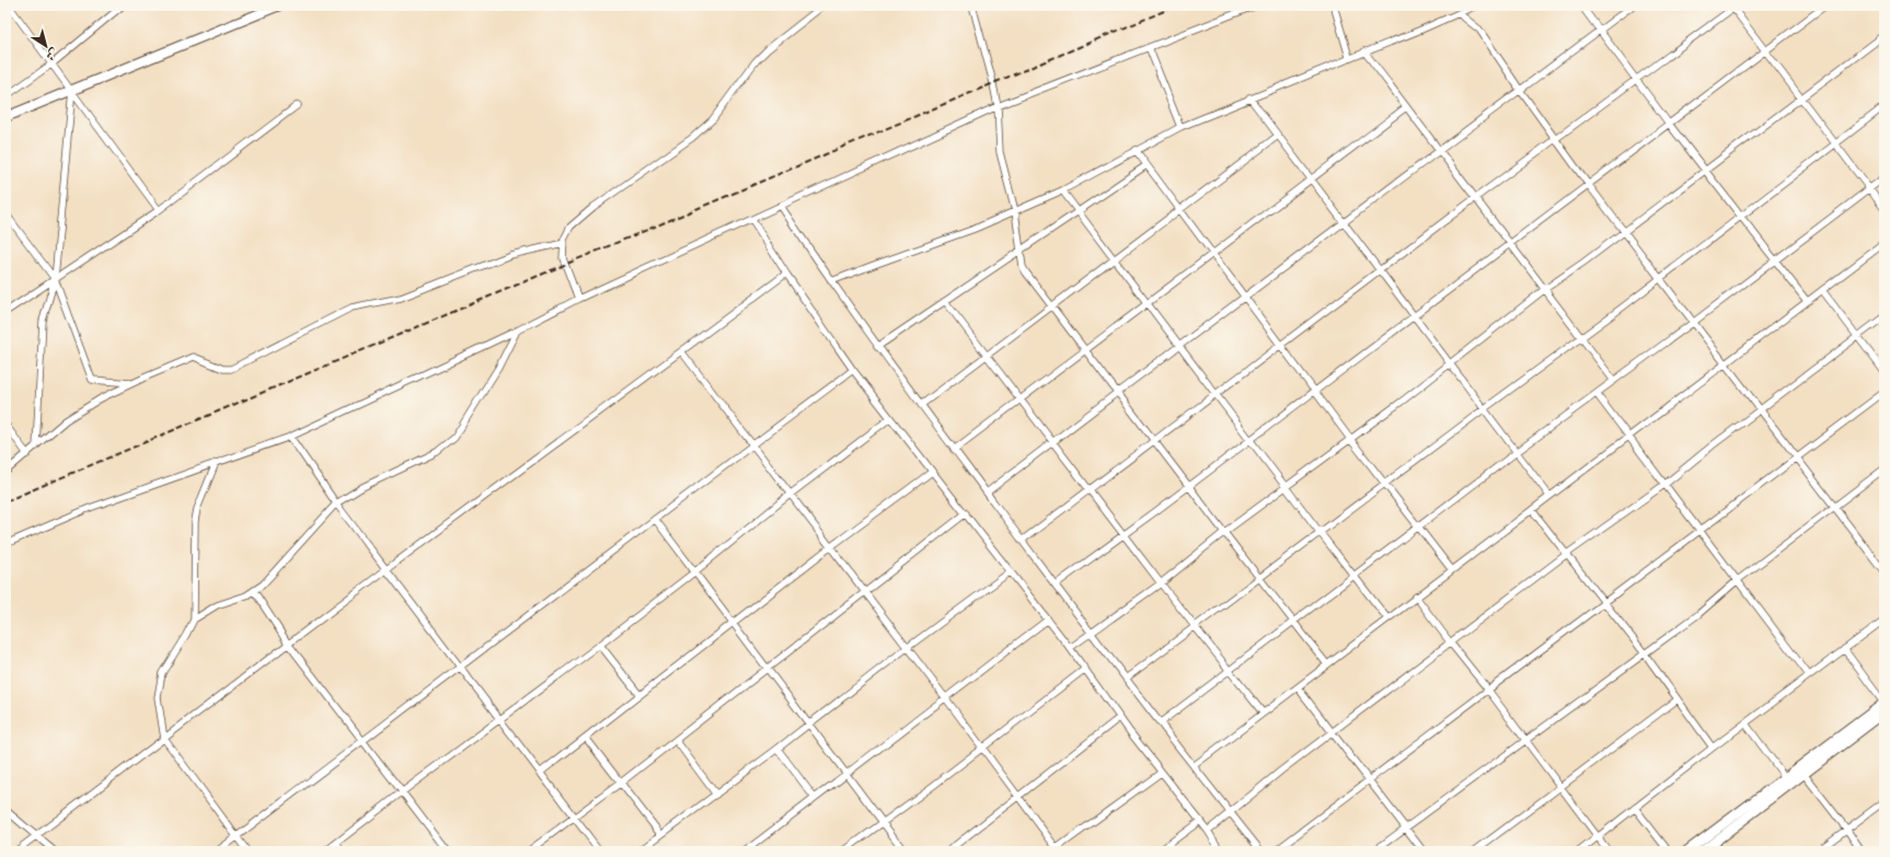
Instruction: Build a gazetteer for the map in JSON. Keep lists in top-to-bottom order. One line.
{"north":"bottom right"}
